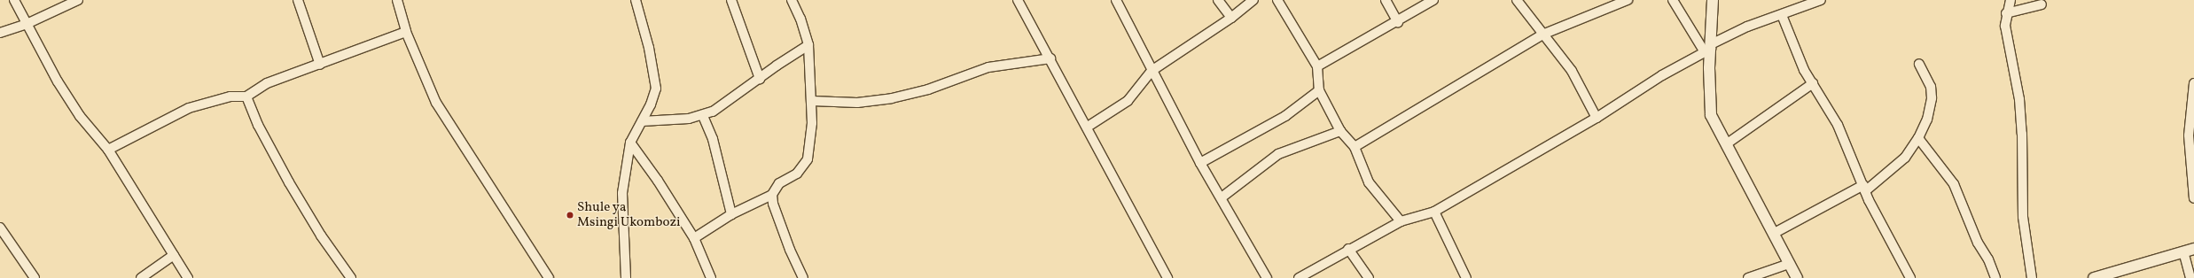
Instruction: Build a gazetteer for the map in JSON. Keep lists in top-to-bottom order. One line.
{"places":["Shule ya Msingi Ukombozi"]}
